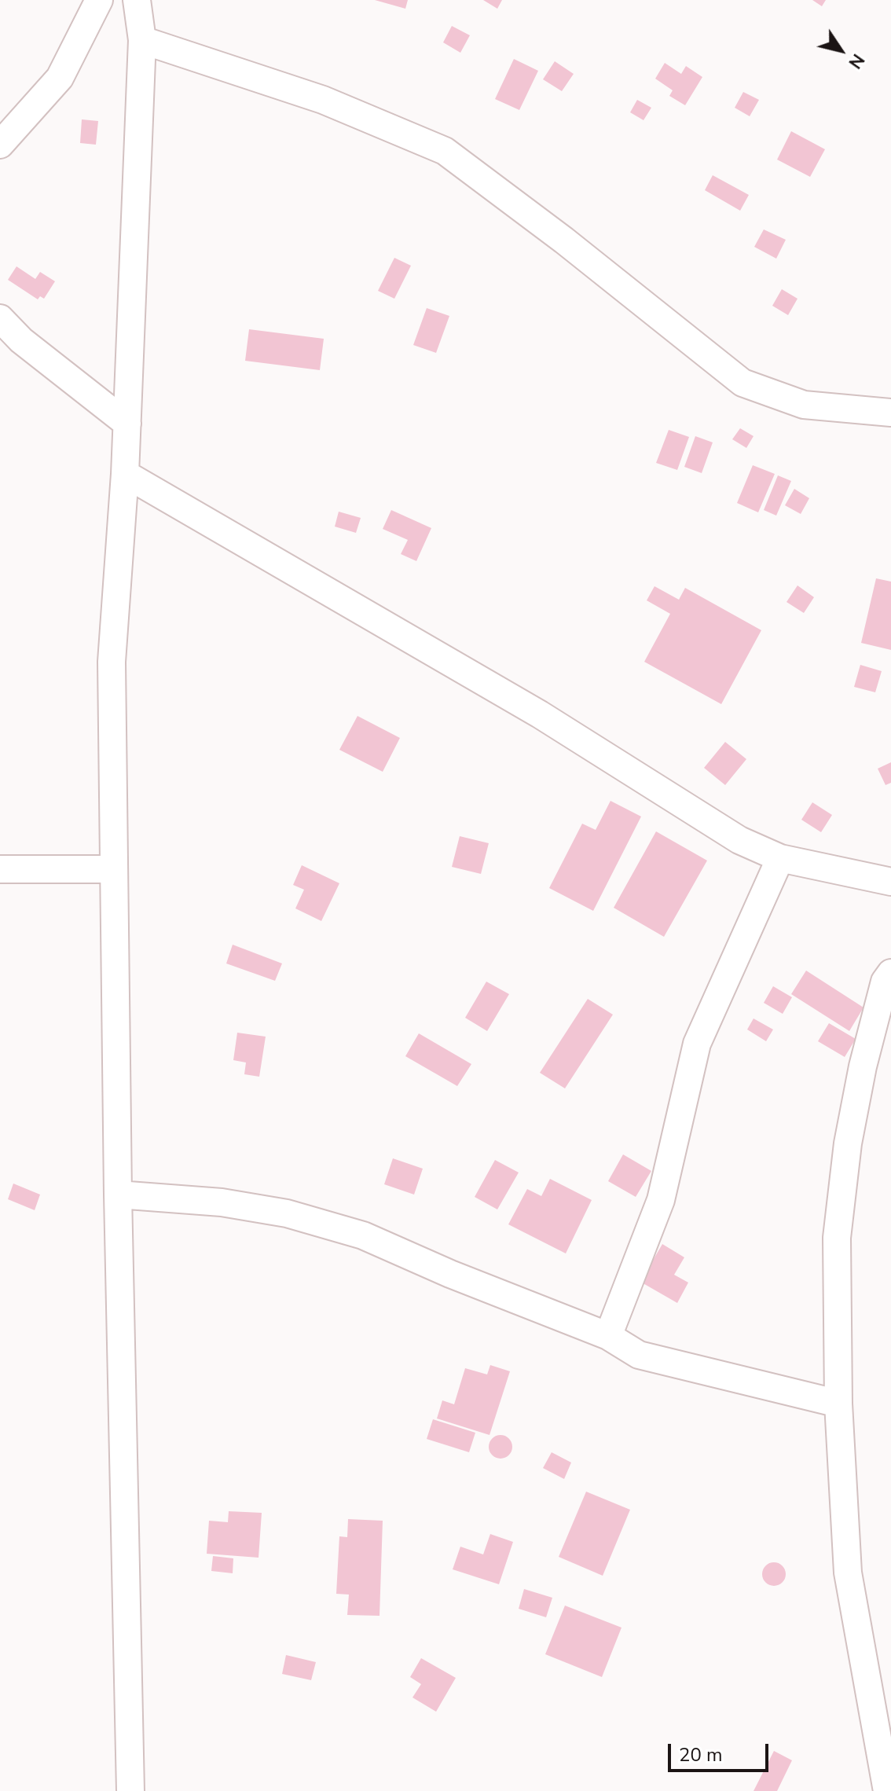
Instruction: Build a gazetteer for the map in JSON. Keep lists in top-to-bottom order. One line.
{"scale_bar":"20 m","north":"bottom right"}
